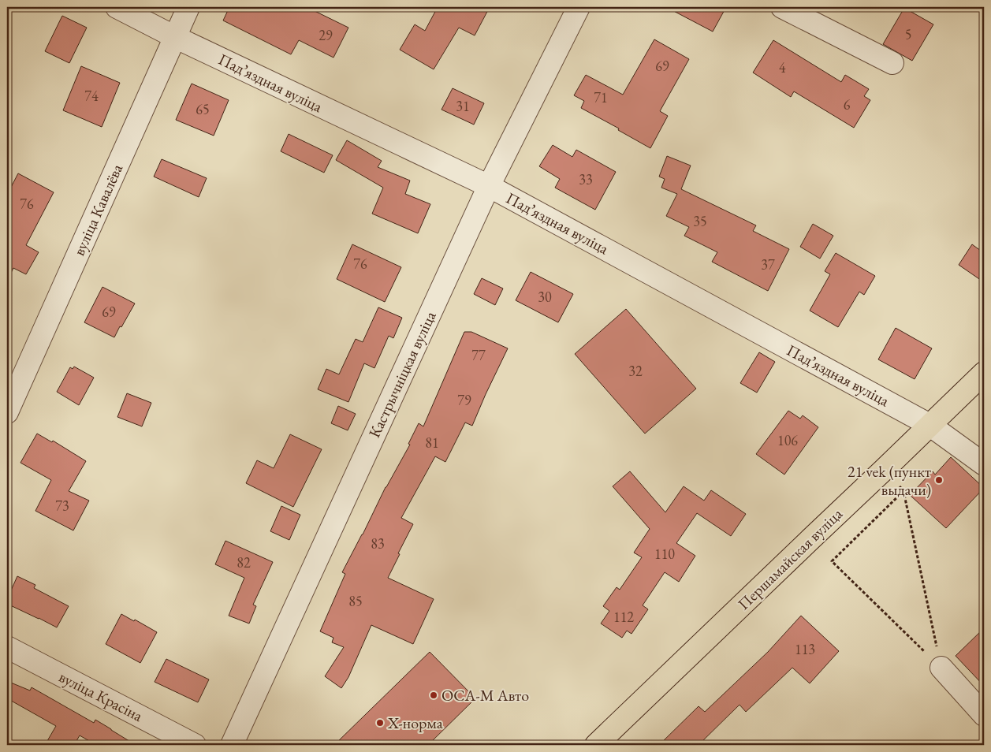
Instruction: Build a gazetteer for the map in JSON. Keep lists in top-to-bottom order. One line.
{"streets":{"main road":["Першамайская вуліца"],"street":["Падʼяздная вуліца","вуліца Кавалёва","Кастрычніцкая вуліца","вуліца Красіна"]},"crossings":[["Падʼяздная вуліца","вуліца Кавалёва"],["Падʼяздная вуліца","Кастрычніцкая вуліца"],["Падʼяздная вуліца","Першамайская вуліца"]],"places":["21 vek (пункт выдачи)","ОСА-М Авто","Х-норма"],"house_numbers":["5","29","69","4","74","71","6","31","65","33","76","35","76","37","30","69","77","32","79","106","81","73","83","110","82","85","112","113"]}
